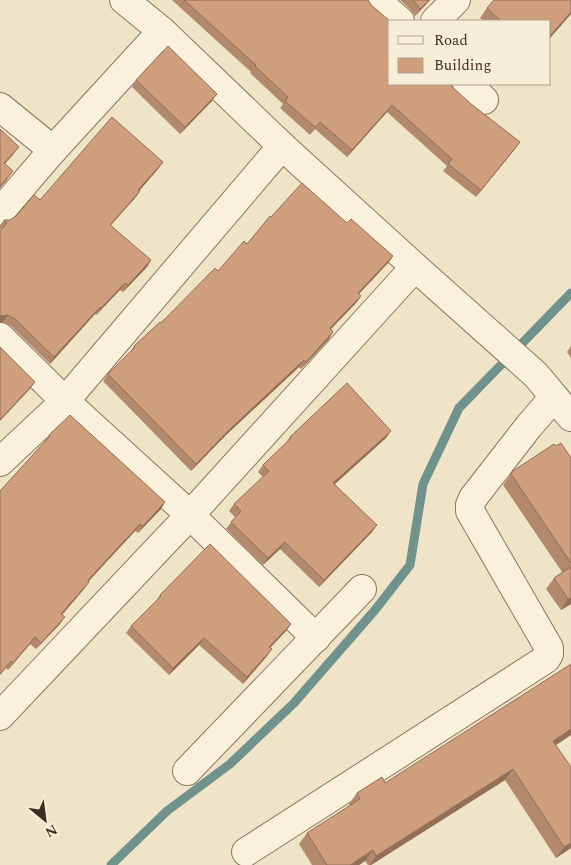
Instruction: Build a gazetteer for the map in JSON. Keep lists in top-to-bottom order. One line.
{"legend":["Road","Building"],"north":"bottom right"}
